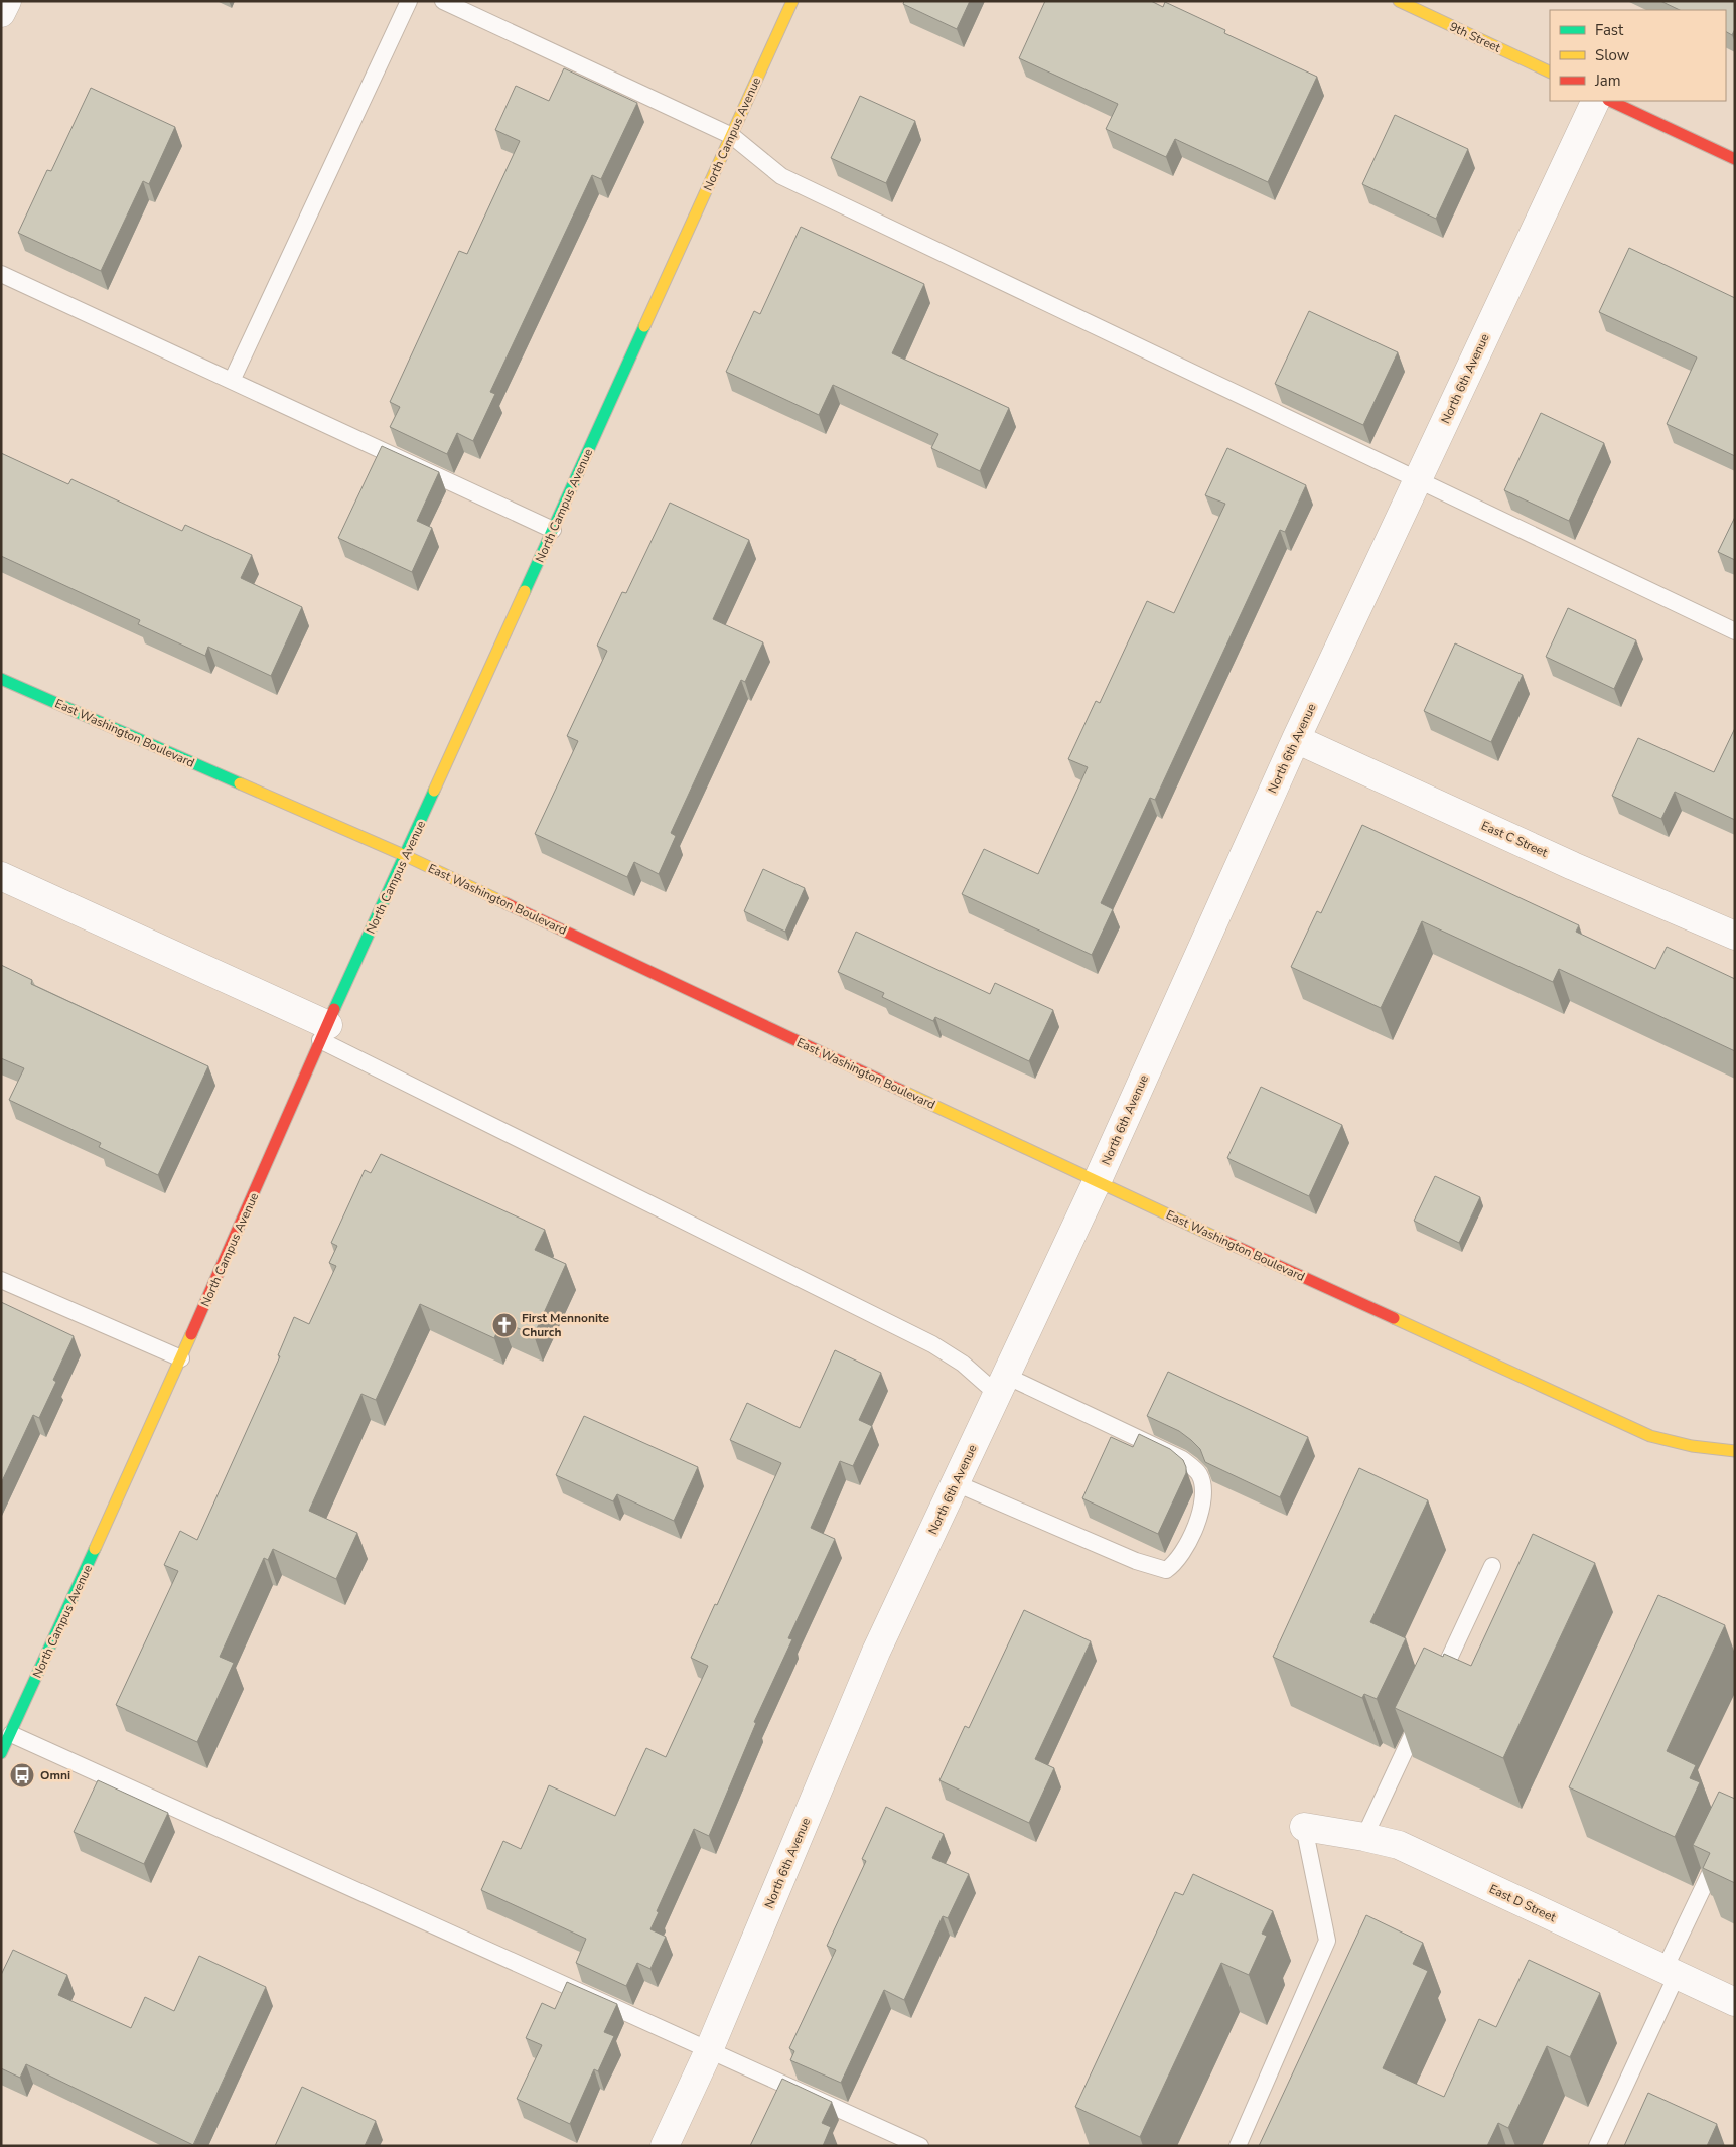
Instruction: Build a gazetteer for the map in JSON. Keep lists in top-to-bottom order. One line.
{"streets":{"street":["9th Street","North Campus Avenue","North 6th Avenue","East Washington Boulevard","East C Street","East D Street"]},"crossings":[["North Campus Avenue","East Washington Boulevard"],["North 6th Avenue","East Washington Boulevard"],["North 6th Avenue","East C Street"]],"places":{"church":["First Mennonite Church"],"bus stop":["Omni"]},"legend":["Fast","Slow","Jam"]}
